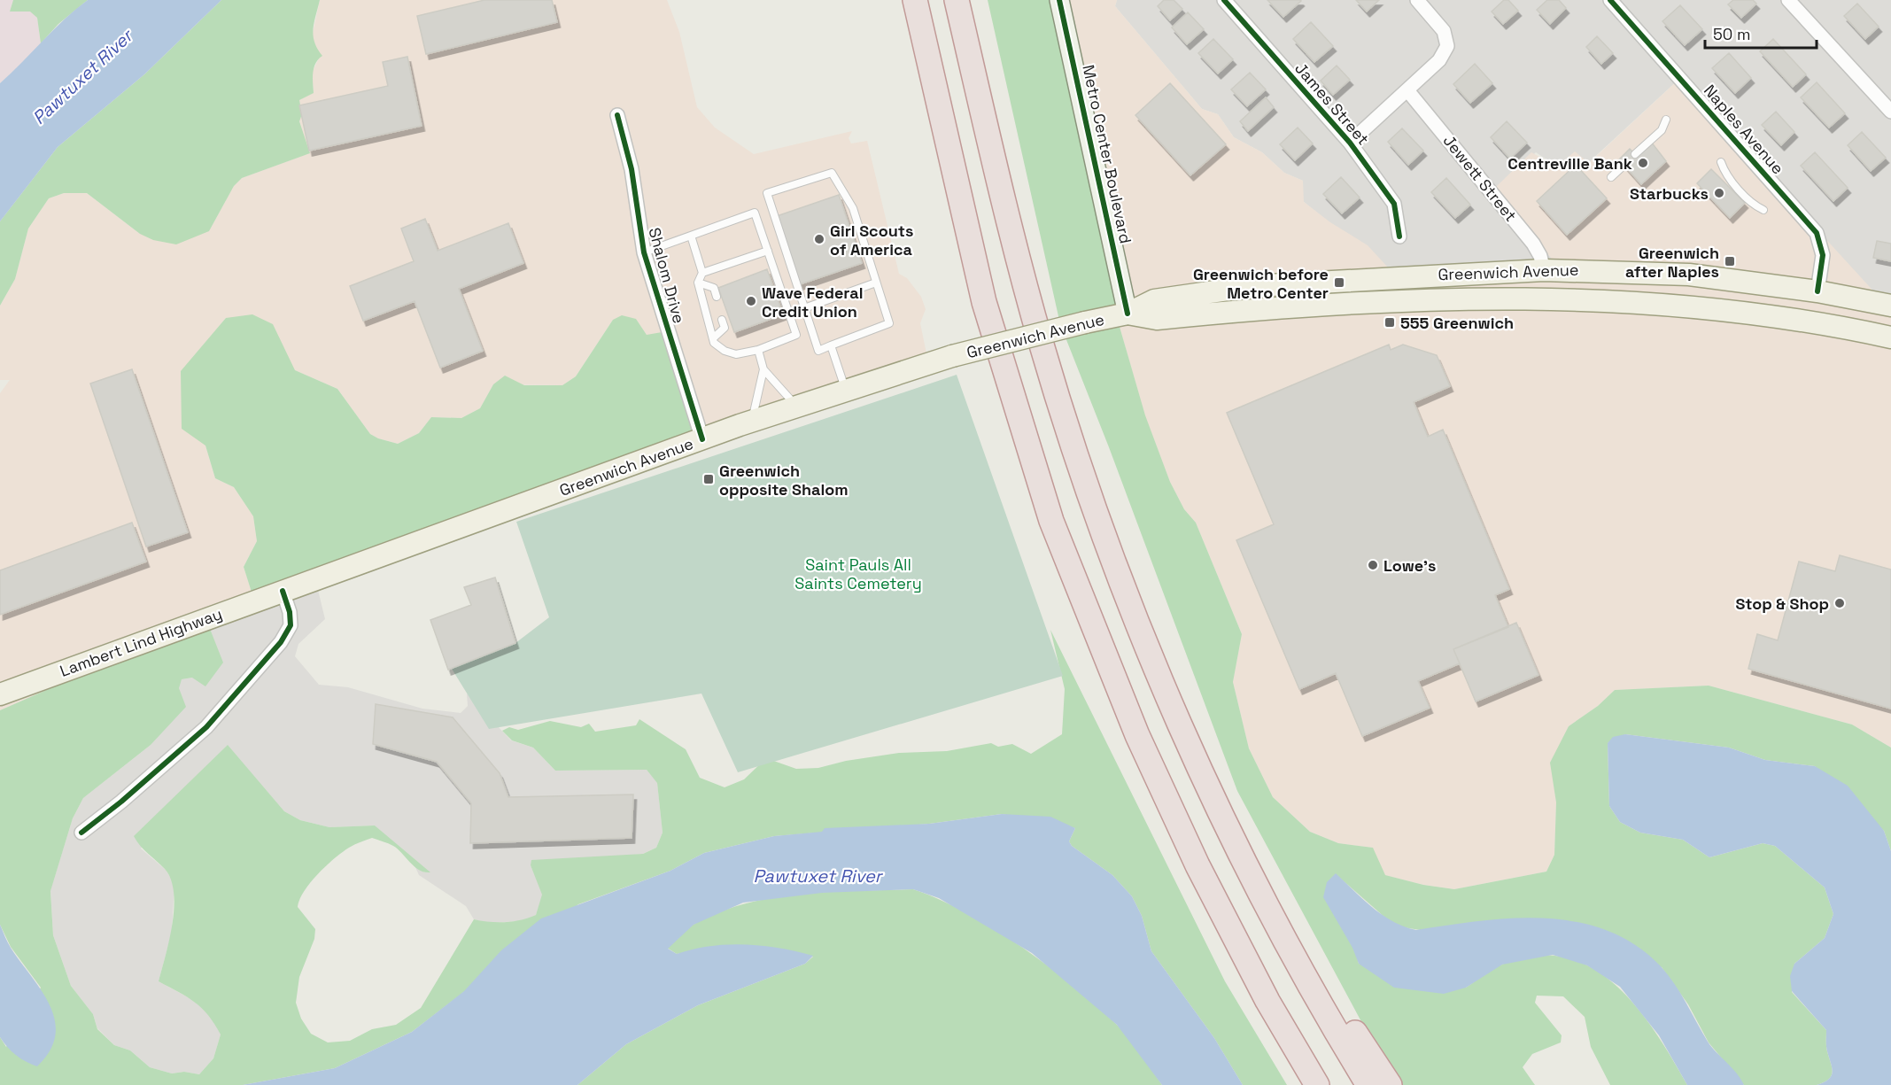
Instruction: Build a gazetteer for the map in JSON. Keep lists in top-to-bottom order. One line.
{"streets":{"main road":["Greenwich Avenue","Lambert Lind Highway"],"street":["James Street","Naples Avenue","Metro Center Boulevard","Jewett Street","Shalom Drive"]},"crossings":[["Naples Avenue","Greenwich Avenue"],["Metro Center Boulevard","Greenwich Avenue"],["Jewett Street","Greenwich Avenue"],["Greenwich Avenue","Shalom Drive"],["Greenwich Avenue","Lambert Lind Highway"]],"water":["Pawtuxet River"],"parks":["Saint Pauls All Saints Cemetery"],"places":{"other":["Centreville Bank","Starbucks","Girl Scouts of America","Wave Federal Credit Union","Lowe's","Stop & Shop"],"transit":["Greenwich after Naples","Greenwich before Metro Center","555 Greenwich","Greenwich opposite Shalom"]},"scale_bar":"50 m"}
